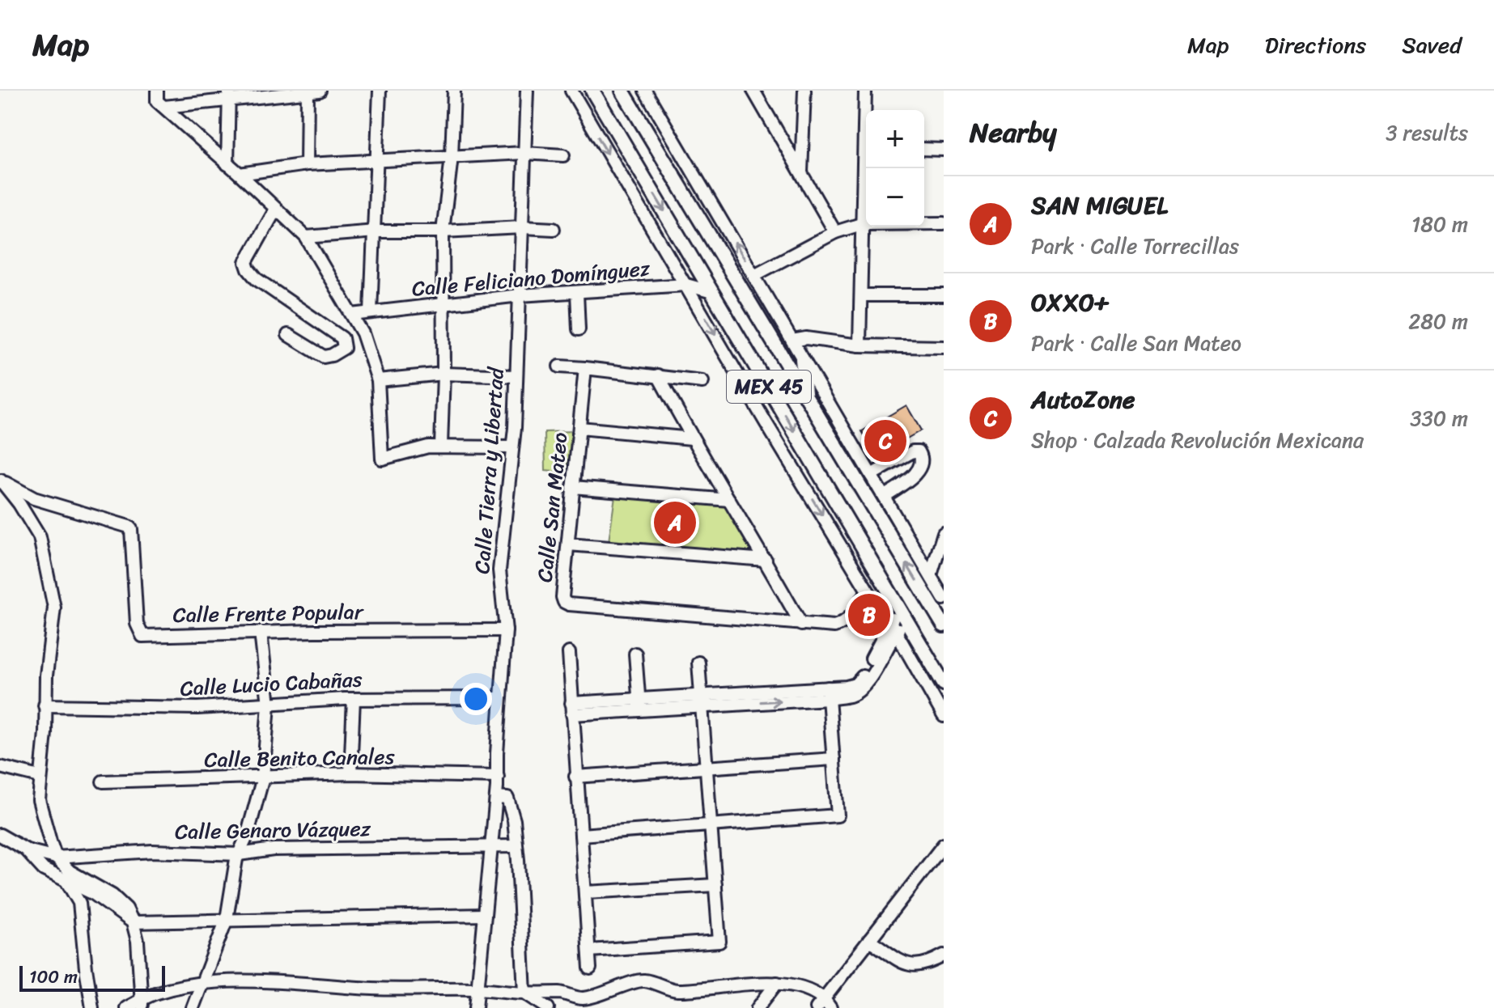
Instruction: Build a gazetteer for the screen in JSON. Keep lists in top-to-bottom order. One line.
{"streets":{"main road":["MEX 45"],"street":["Calle Feliciano Domínguez","Calle Tierra y Libertad","Calle San Mateo","Calle Frente Popular","Calle Lucio Cabañas","Calle Benito Canales","Calle Genaro Vázquez"]},"crossings":[["Calle Feliciano Domínguez","MEX 45"],["Calle Feliciano Domínguez","Calle Tierra y Libertad"],["Calle Tierra y Libertad","Calle Frente Popular"],["Calle Tierra y Libertad","Calle Lucio Cabañas"],["Calle Tierra y Libertad","Calle Benito Canales"],["Calle Tierra y Libertad","Calle Genaro Vázquez"]],"scale_bar":"100 m","page":{"header":"Map","nav":["Map","Directions","Saved"],"heading":["Nearby","3 results"],"map_buttons":["+","−"],"list":[{"mark":"A","name":"SAN MIGUEL","note":"Park · Calle Torrecillas","value":"180 m"},{"mark":"B","name":"OXXO+","note":"Park · Calle San Mateo","value":"280 m"},{"mark":"C","name":"AutoZone","note":"Shop · Calzada Revolución Mexicana","value":"330 m"}],"pins":["C","A","B"],"scale":"100 m"}}
